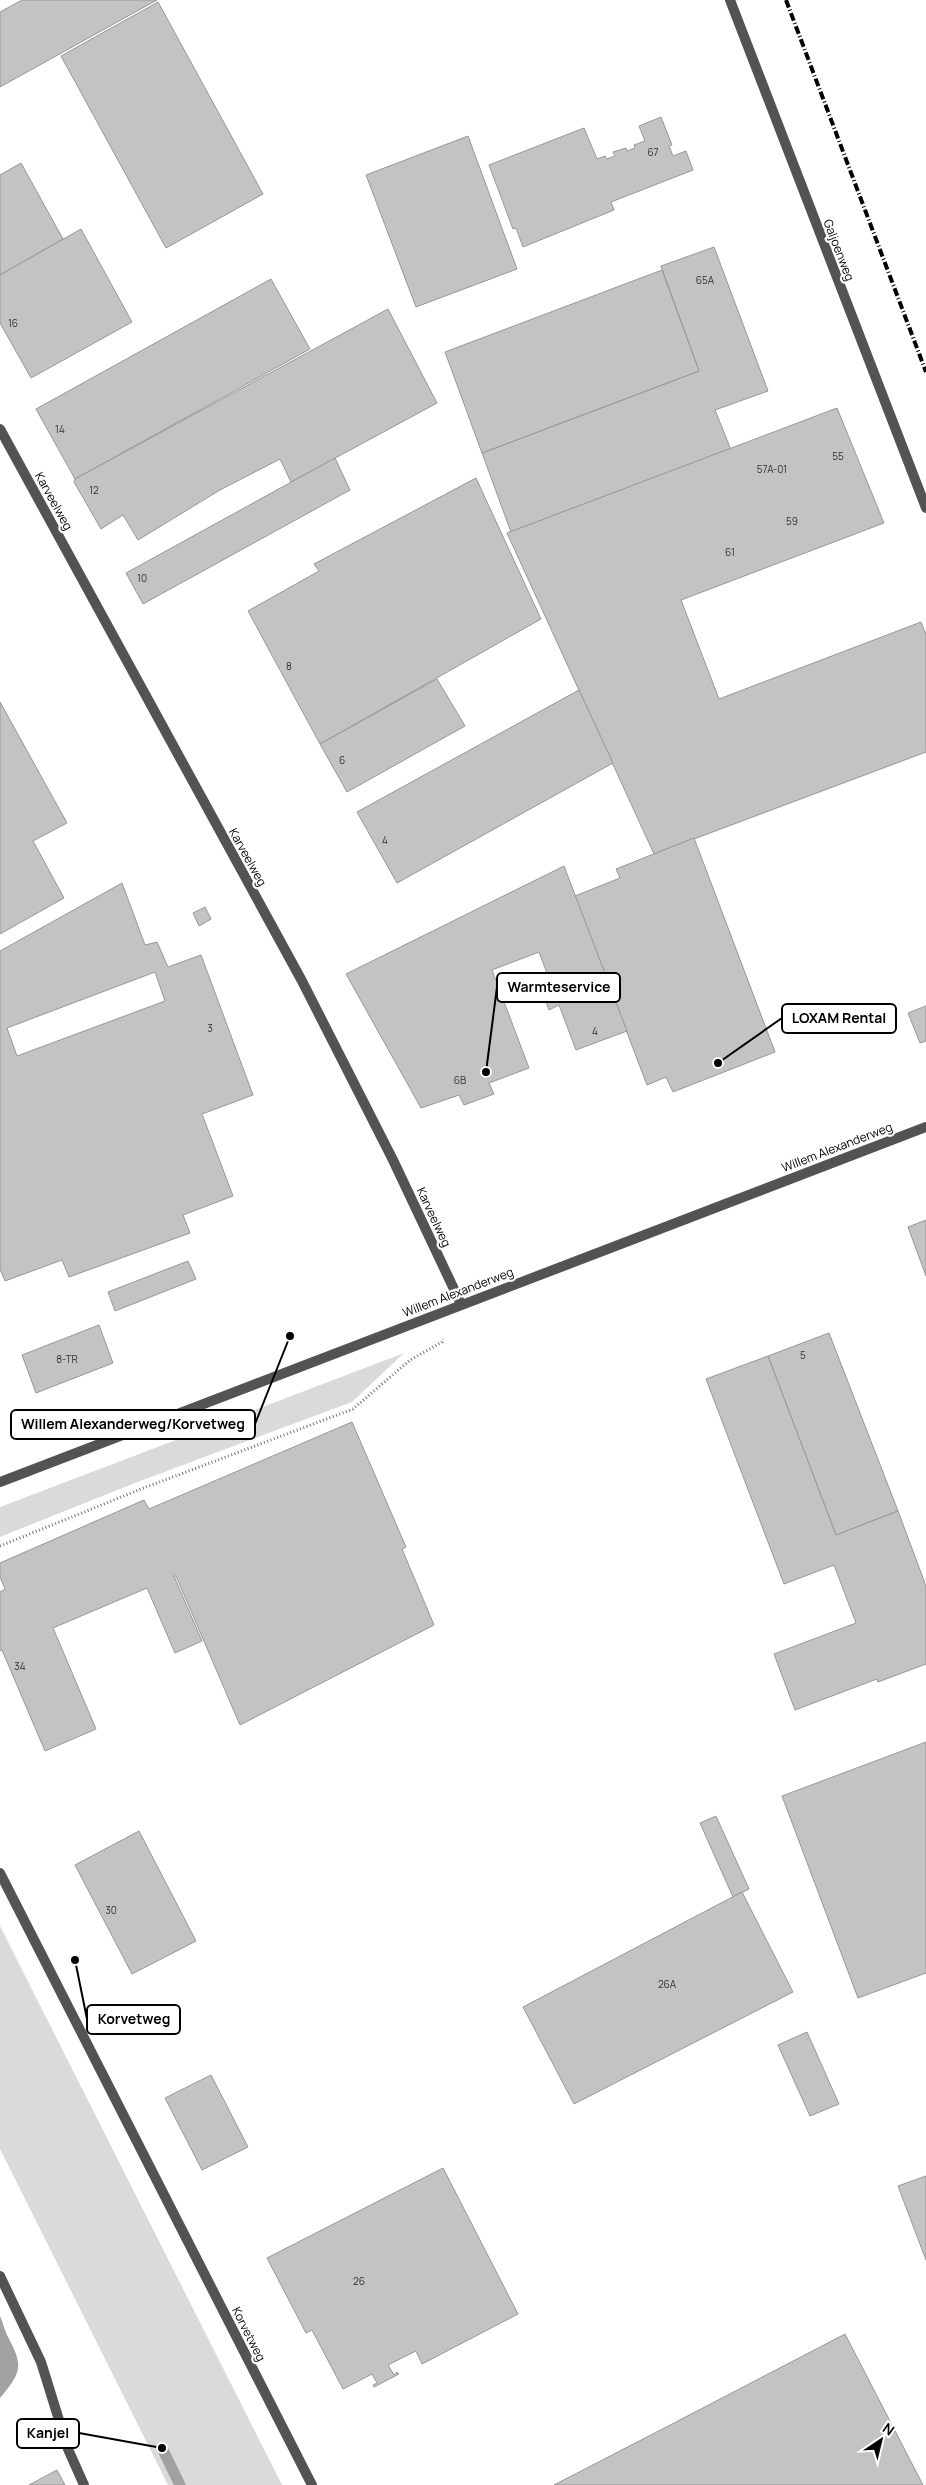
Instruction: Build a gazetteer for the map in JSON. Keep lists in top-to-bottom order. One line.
{"streets":{"street":["Galjoenweg","Karveelweg","Willem Alexanderweg","Korvetweg"]},"crossings":[["Karveelweg","Willem Alexanderweg"]],"places":["LOXAM Rental","Warmteservice","Willem Alexanderweg/Korvetweg","Korvetweg","Kanjel"],"house_numbers":["67","65A","16","14","55","57A-01","12","59","61","10","8","6","4","3","4","6B","5","8-TR","34","30","26A","26"],"north":"top right"}
